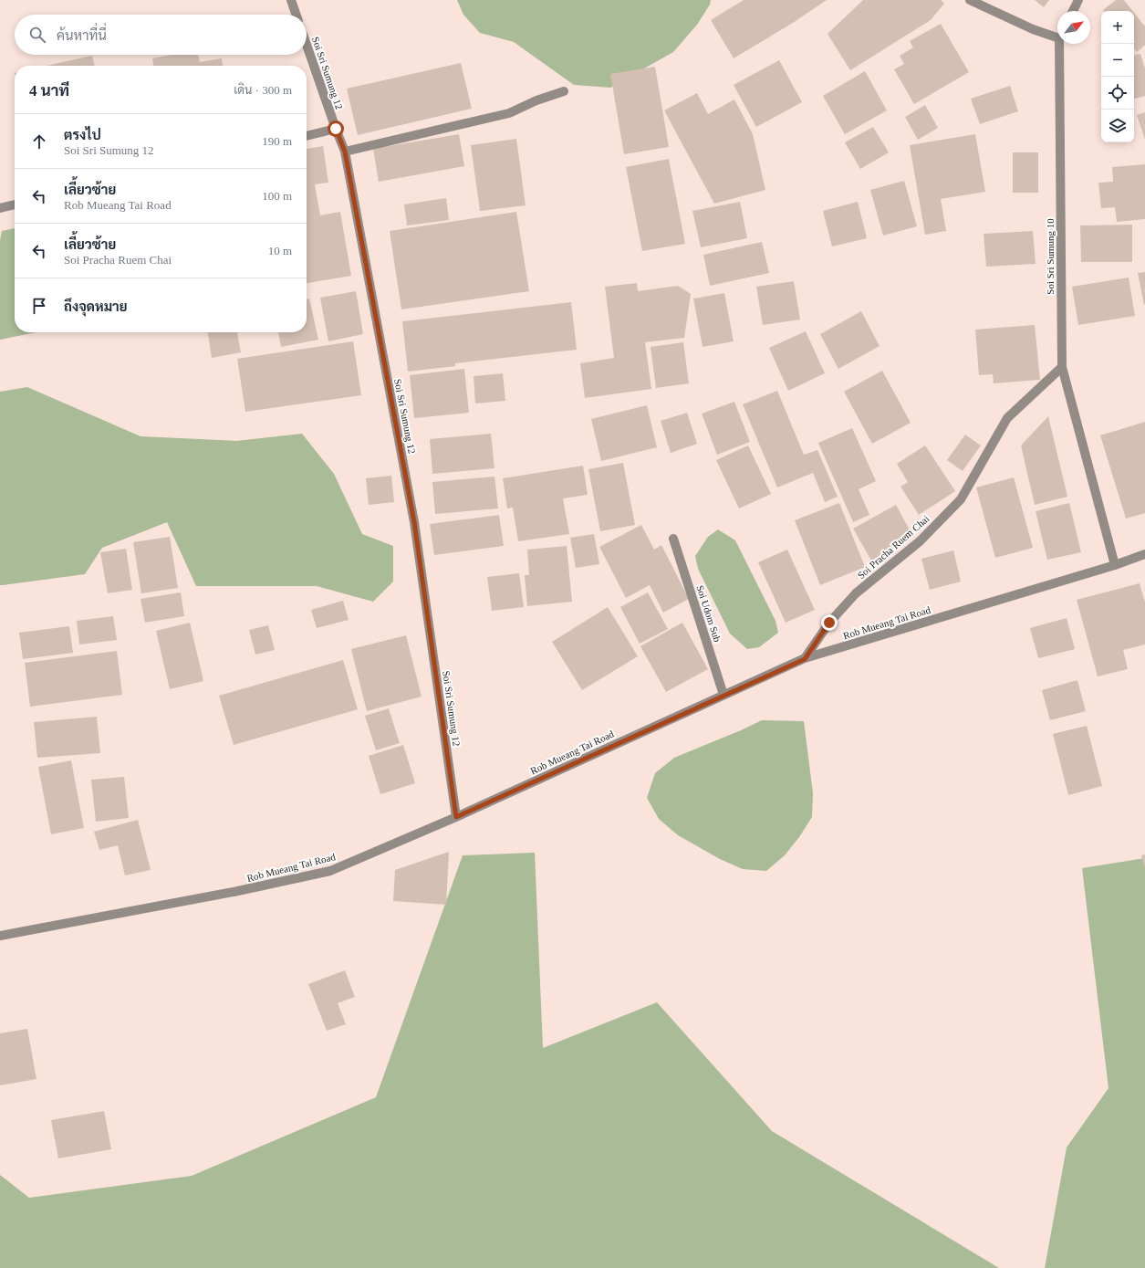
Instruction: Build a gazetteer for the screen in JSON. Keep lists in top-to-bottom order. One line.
{"streets":{"street":["Soi Sri Sumung 12","Soi Sri Sumung 10","Soi Pracha Ruem Chai","Soi Udom Sub","Rob Mueang Tai Road"]},"crossings":[["Soi Sri Sumung 12","Rob Mueang Tai Road"],["Soi Sri Sumung 10","Soi Pracha Ruem Chai"],["Soi Sri Sumung 10","Rob Mueang Tai Road"],["Soi Pracha Ruem Chai","Rob Mueang Tai Road"],["Soi Udom Sub","Rob Mueang Tai Road"]],"north":"top right","page":{"map_buttons":["+","−"],"search":"ค้นหาที่นี่","heading":["4 นาที","เดิน · 300 m"],"list":[["ตรงไป","Soi Sri Sumung 12","190 m"],["เลี้ยวซ้าย","Rob Mueang Tai Road","100 m"],["เลี้ยวซ้าย","Soi Pracha Ruem Chai","10 m"],"ถึงจุดหมาย"]}}
